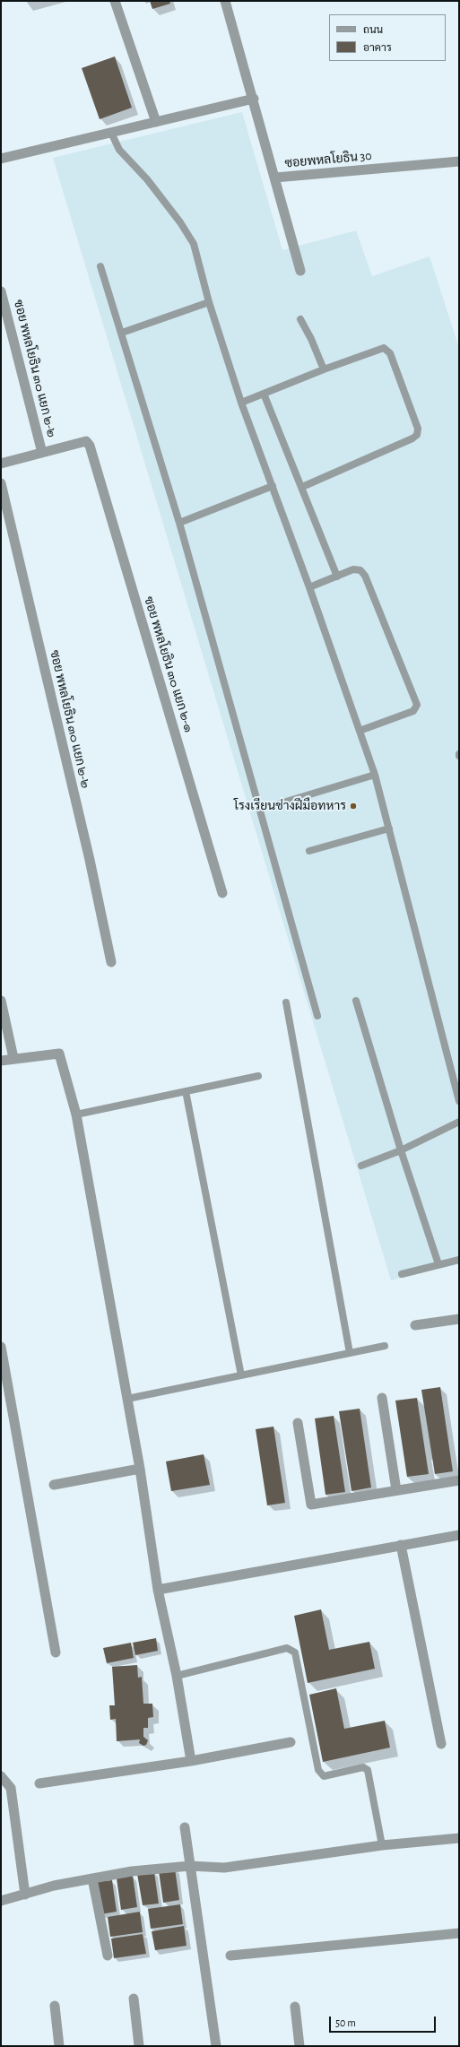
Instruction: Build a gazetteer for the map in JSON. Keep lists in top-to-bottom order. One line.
{"streets":{"street":["ซอยพหลโยธิน 30","ซอย พหลโยธิน ๓๐ แยก ๒-๒","ซอย พหลโยธิน ๓๐ แยก ๒-๑"]},"crossings":[["ซอย พหลโยธิน ๓๐ แยก ๒-๒","ซอย พหลโยธิน ๓๐ แยก ๒-๑"]],"places":["โรงเรียนช่างฝีมือทหาร"],"legend":["ถนน","อาคาร"],"scale_bar":"50 m"}
